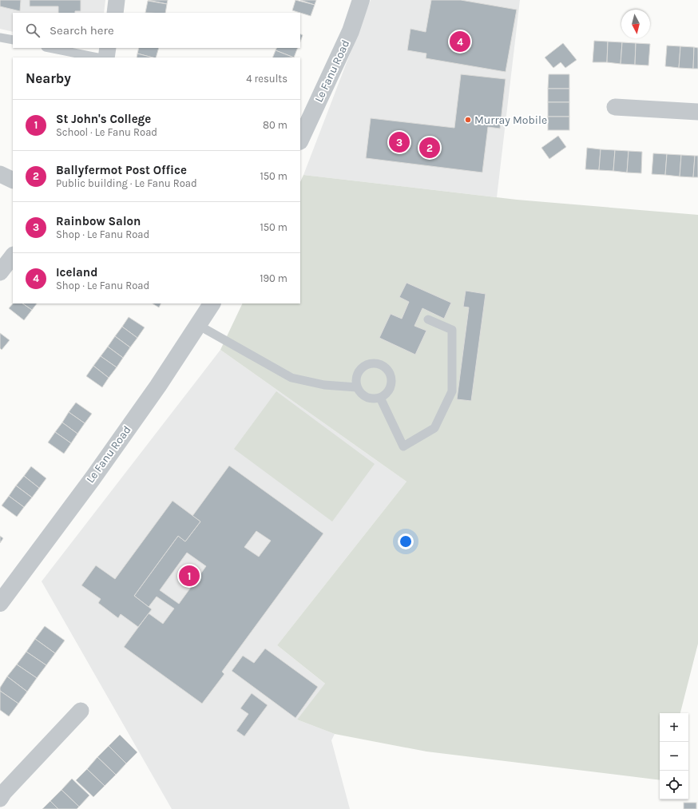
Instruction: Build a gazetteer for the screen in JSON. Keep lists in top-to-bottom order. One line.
{"streets":{"street":["Le Fanu Road"]},"places":["Murray Mobile"],"north":"bottom","page":{"search":"Search here","pins":["4","3","2","1"],"heading":["Nearby","4 results"],"list":[{"mark":"1","name":"St John's College","note":"School · Le Fanu Road","value":"80 m"},{"mark":"2","name":"Ballyfermot Post Office","note":"Public building · Le Fanu Road","value":"150 m"},{"mark":"3","name":"Rainbow Salon","note":"Shop · Le Fanu Road","value":"150 m"},{"mark":"4","name":"Iceland","note":"Shop · Le Fanu Road","value":"190 m"}],"map_buttons":["+","−"]}}
